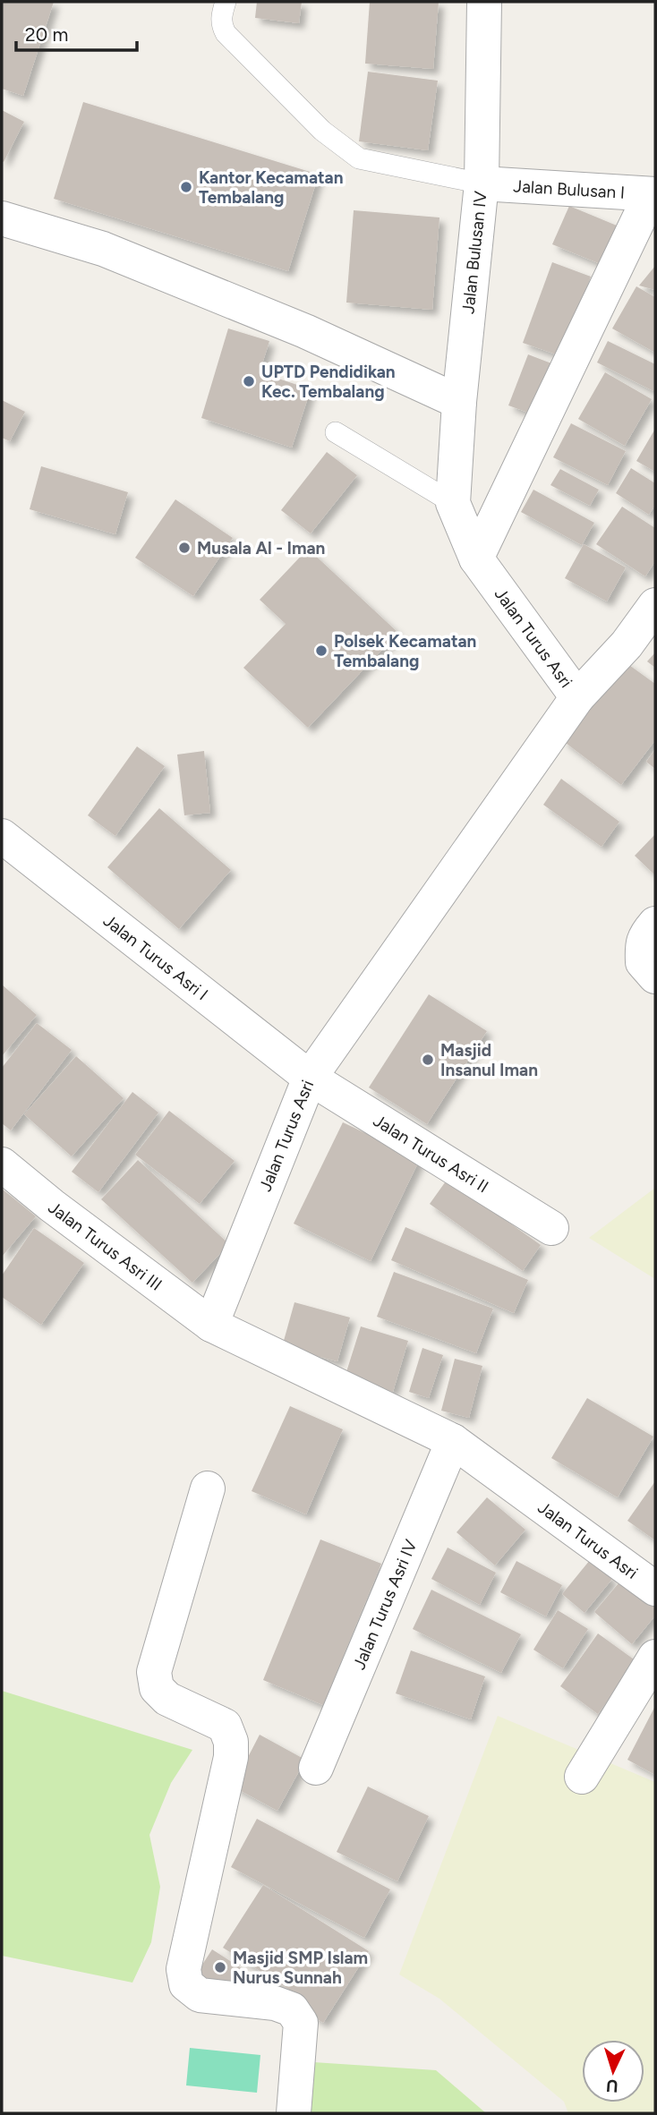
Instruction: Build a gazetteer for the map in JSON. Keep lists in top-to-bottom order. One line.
{"streets":{"street":["Jalan Bulusan I","Jalan Bulusan IV","Jalan Turus Asri","Jalan Turus Asri I","Jalan Turus Asri II","Jalan Turus Asri III","Jalan Turus Asri IV"]},"crossings":[["Jalan Bulusan I","Jalan Bulusan IV"],["Jalan Bulusan IV","Jalan Turus Asri"],["Jalan Turus Asri","Jalan Turus Asri I"],["Jalan Turus Asri","Jalan Turus Asri II"],["Jalan Turus Asri","Jalan Turus Asri III"],["Jalan Turus Asri","Jalan Turus Asri IV"],["Jalan Turus Asri I","Jalan Turus Asri II"]],"places":["Kantor Kecamatan Tembalang","UPTD Pendidikan Kec. Tembalang","Musala Al - Iman","Polsek Kecamatan Tembalang","Masjid Insanul Iman","Masjid SMP Islam Nurus Sunnah"],"scale_bar":"20 m","north":"bottom"}
